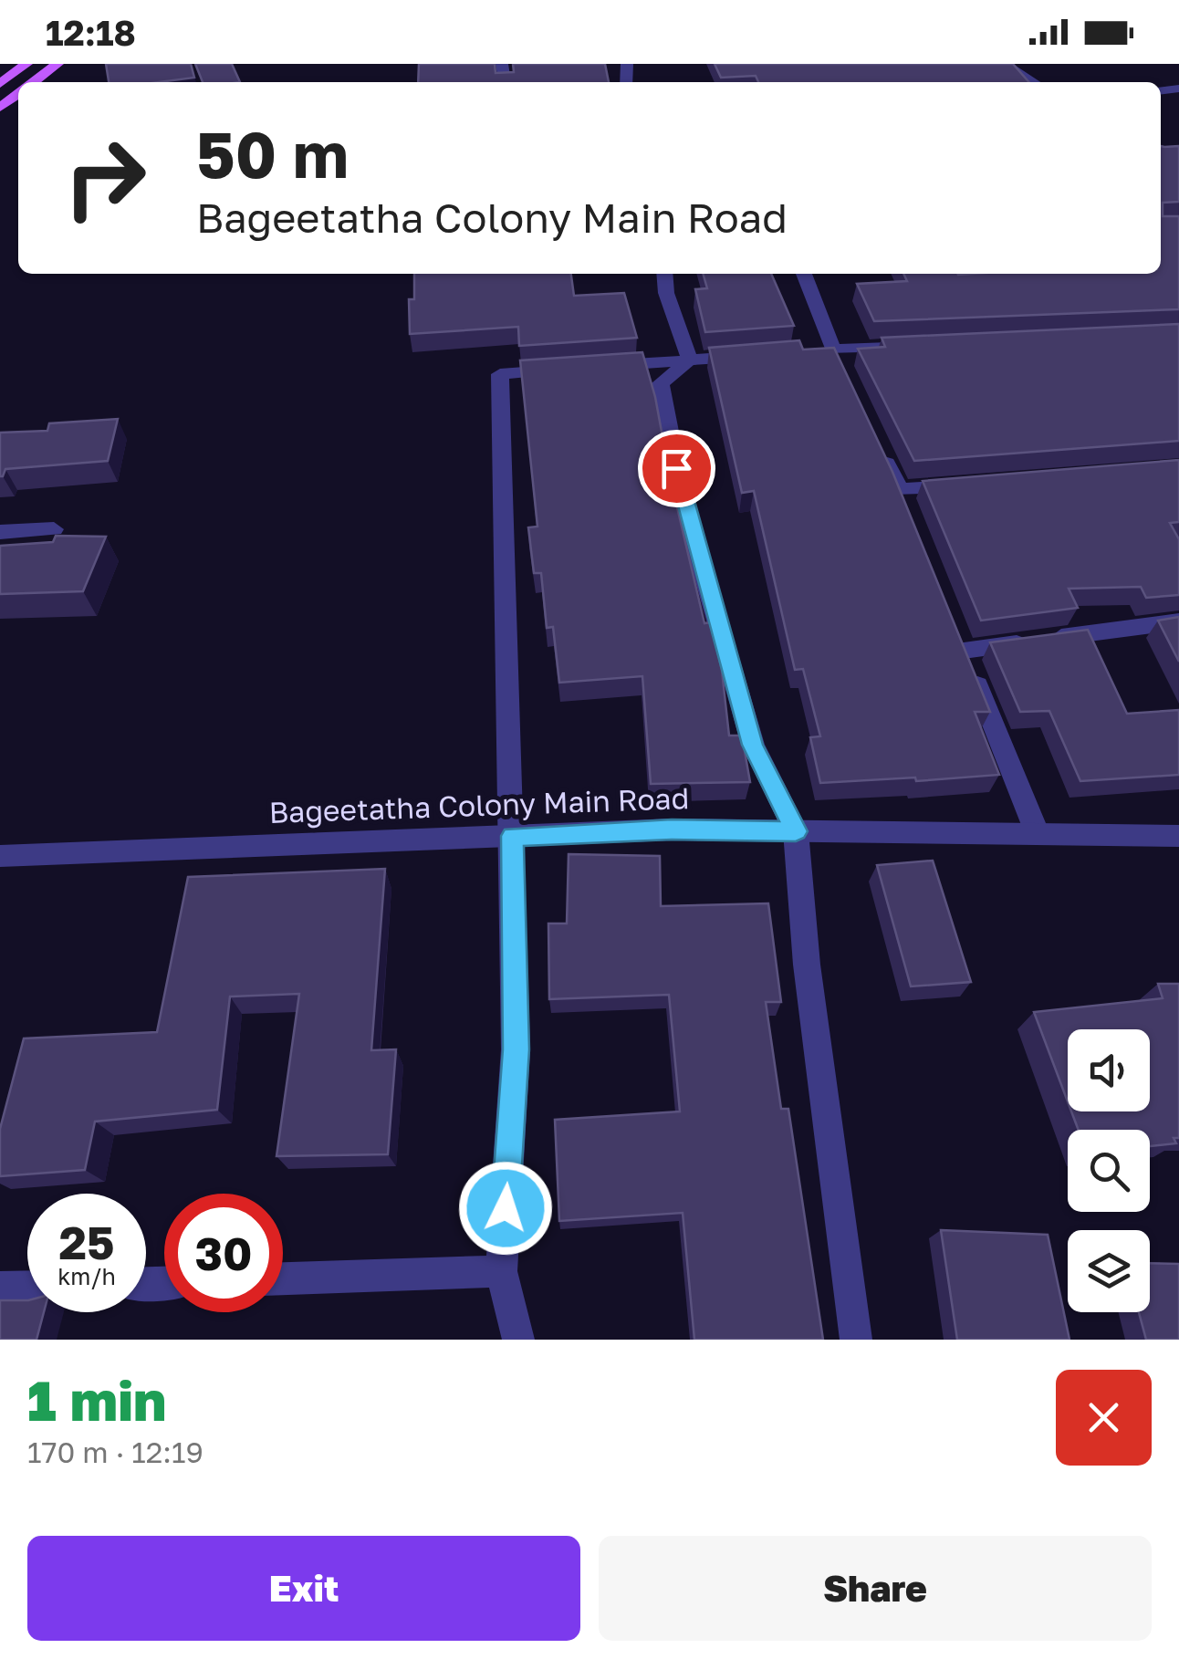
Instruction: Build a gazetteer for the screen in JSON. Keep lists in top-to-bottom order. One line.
{"streets":{"street":["Bageetatha Colony Main Road"]},"page":{"status":"12:18","turn":["50 m","Bageetatha Colony Main Road"],"speed":"25 km/h","limit":"30","heading":["1 min","170 m · 12:19"],"buttons":["Exit","Share"]}}
